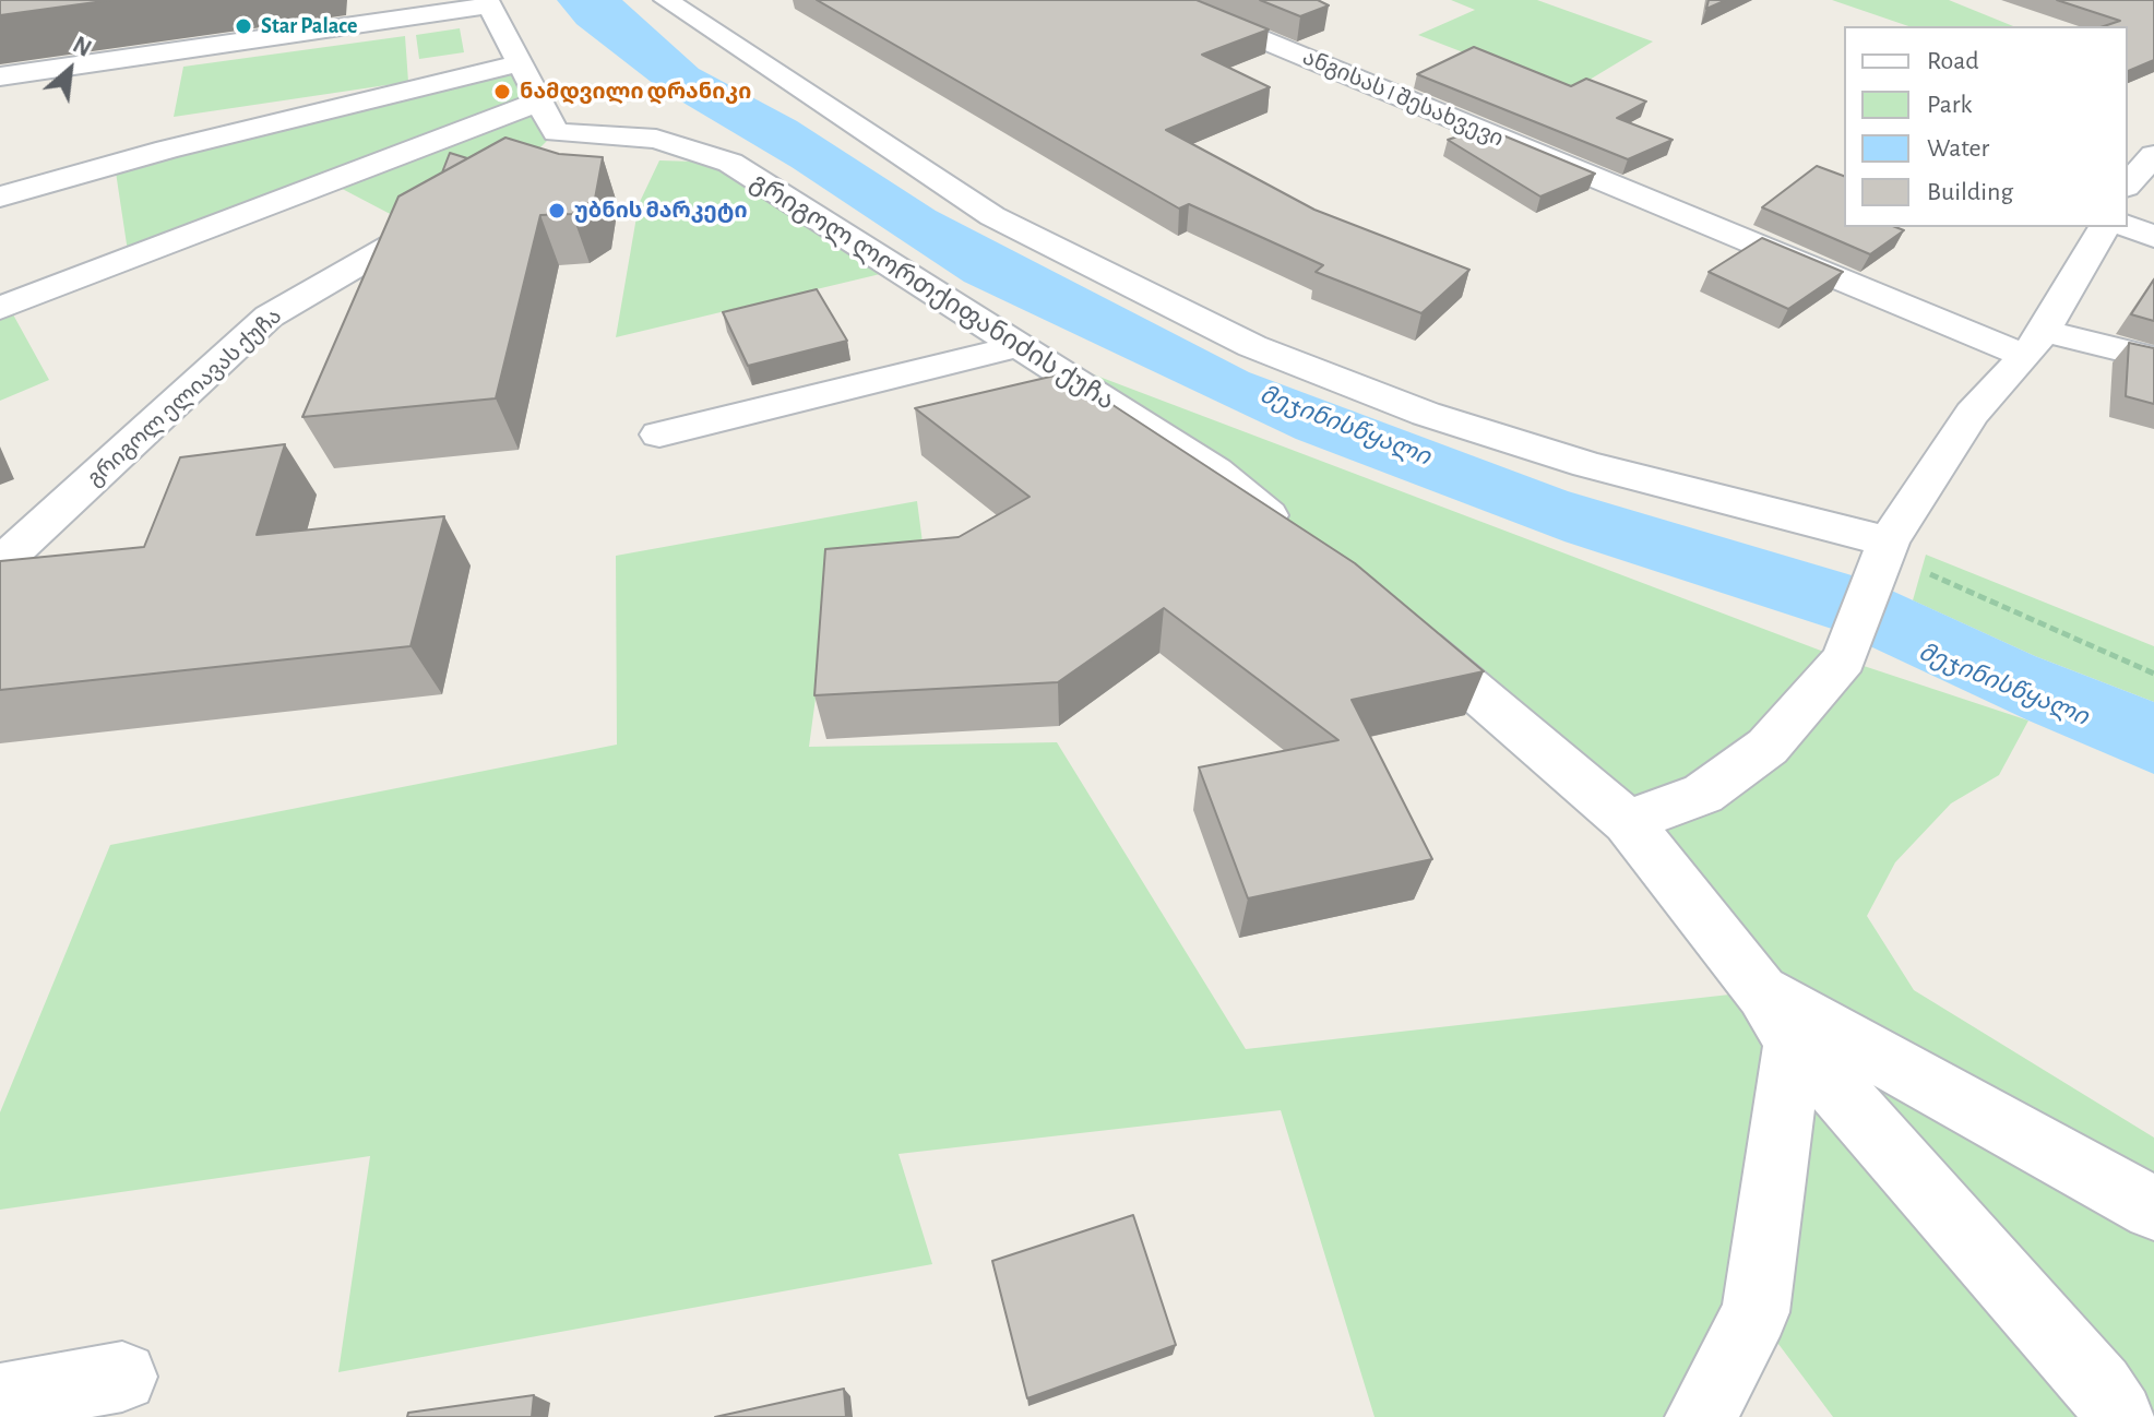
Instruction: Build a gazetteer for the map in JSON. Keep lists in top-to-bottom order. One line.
{"streets":{"street":["ანგისას I შესახვევი","გრიგოლ ლორთქიფანიძის ქუჩა","გრიგოლ ელიავას ქუჩა"]},"water":["მეჯინისწყალი"],"places":["Star Palace","ნამდვილი დრანიკი","უბნის მარკეტი"],"legend":["Road","Park","Water","Building"],"north":"top right"}
